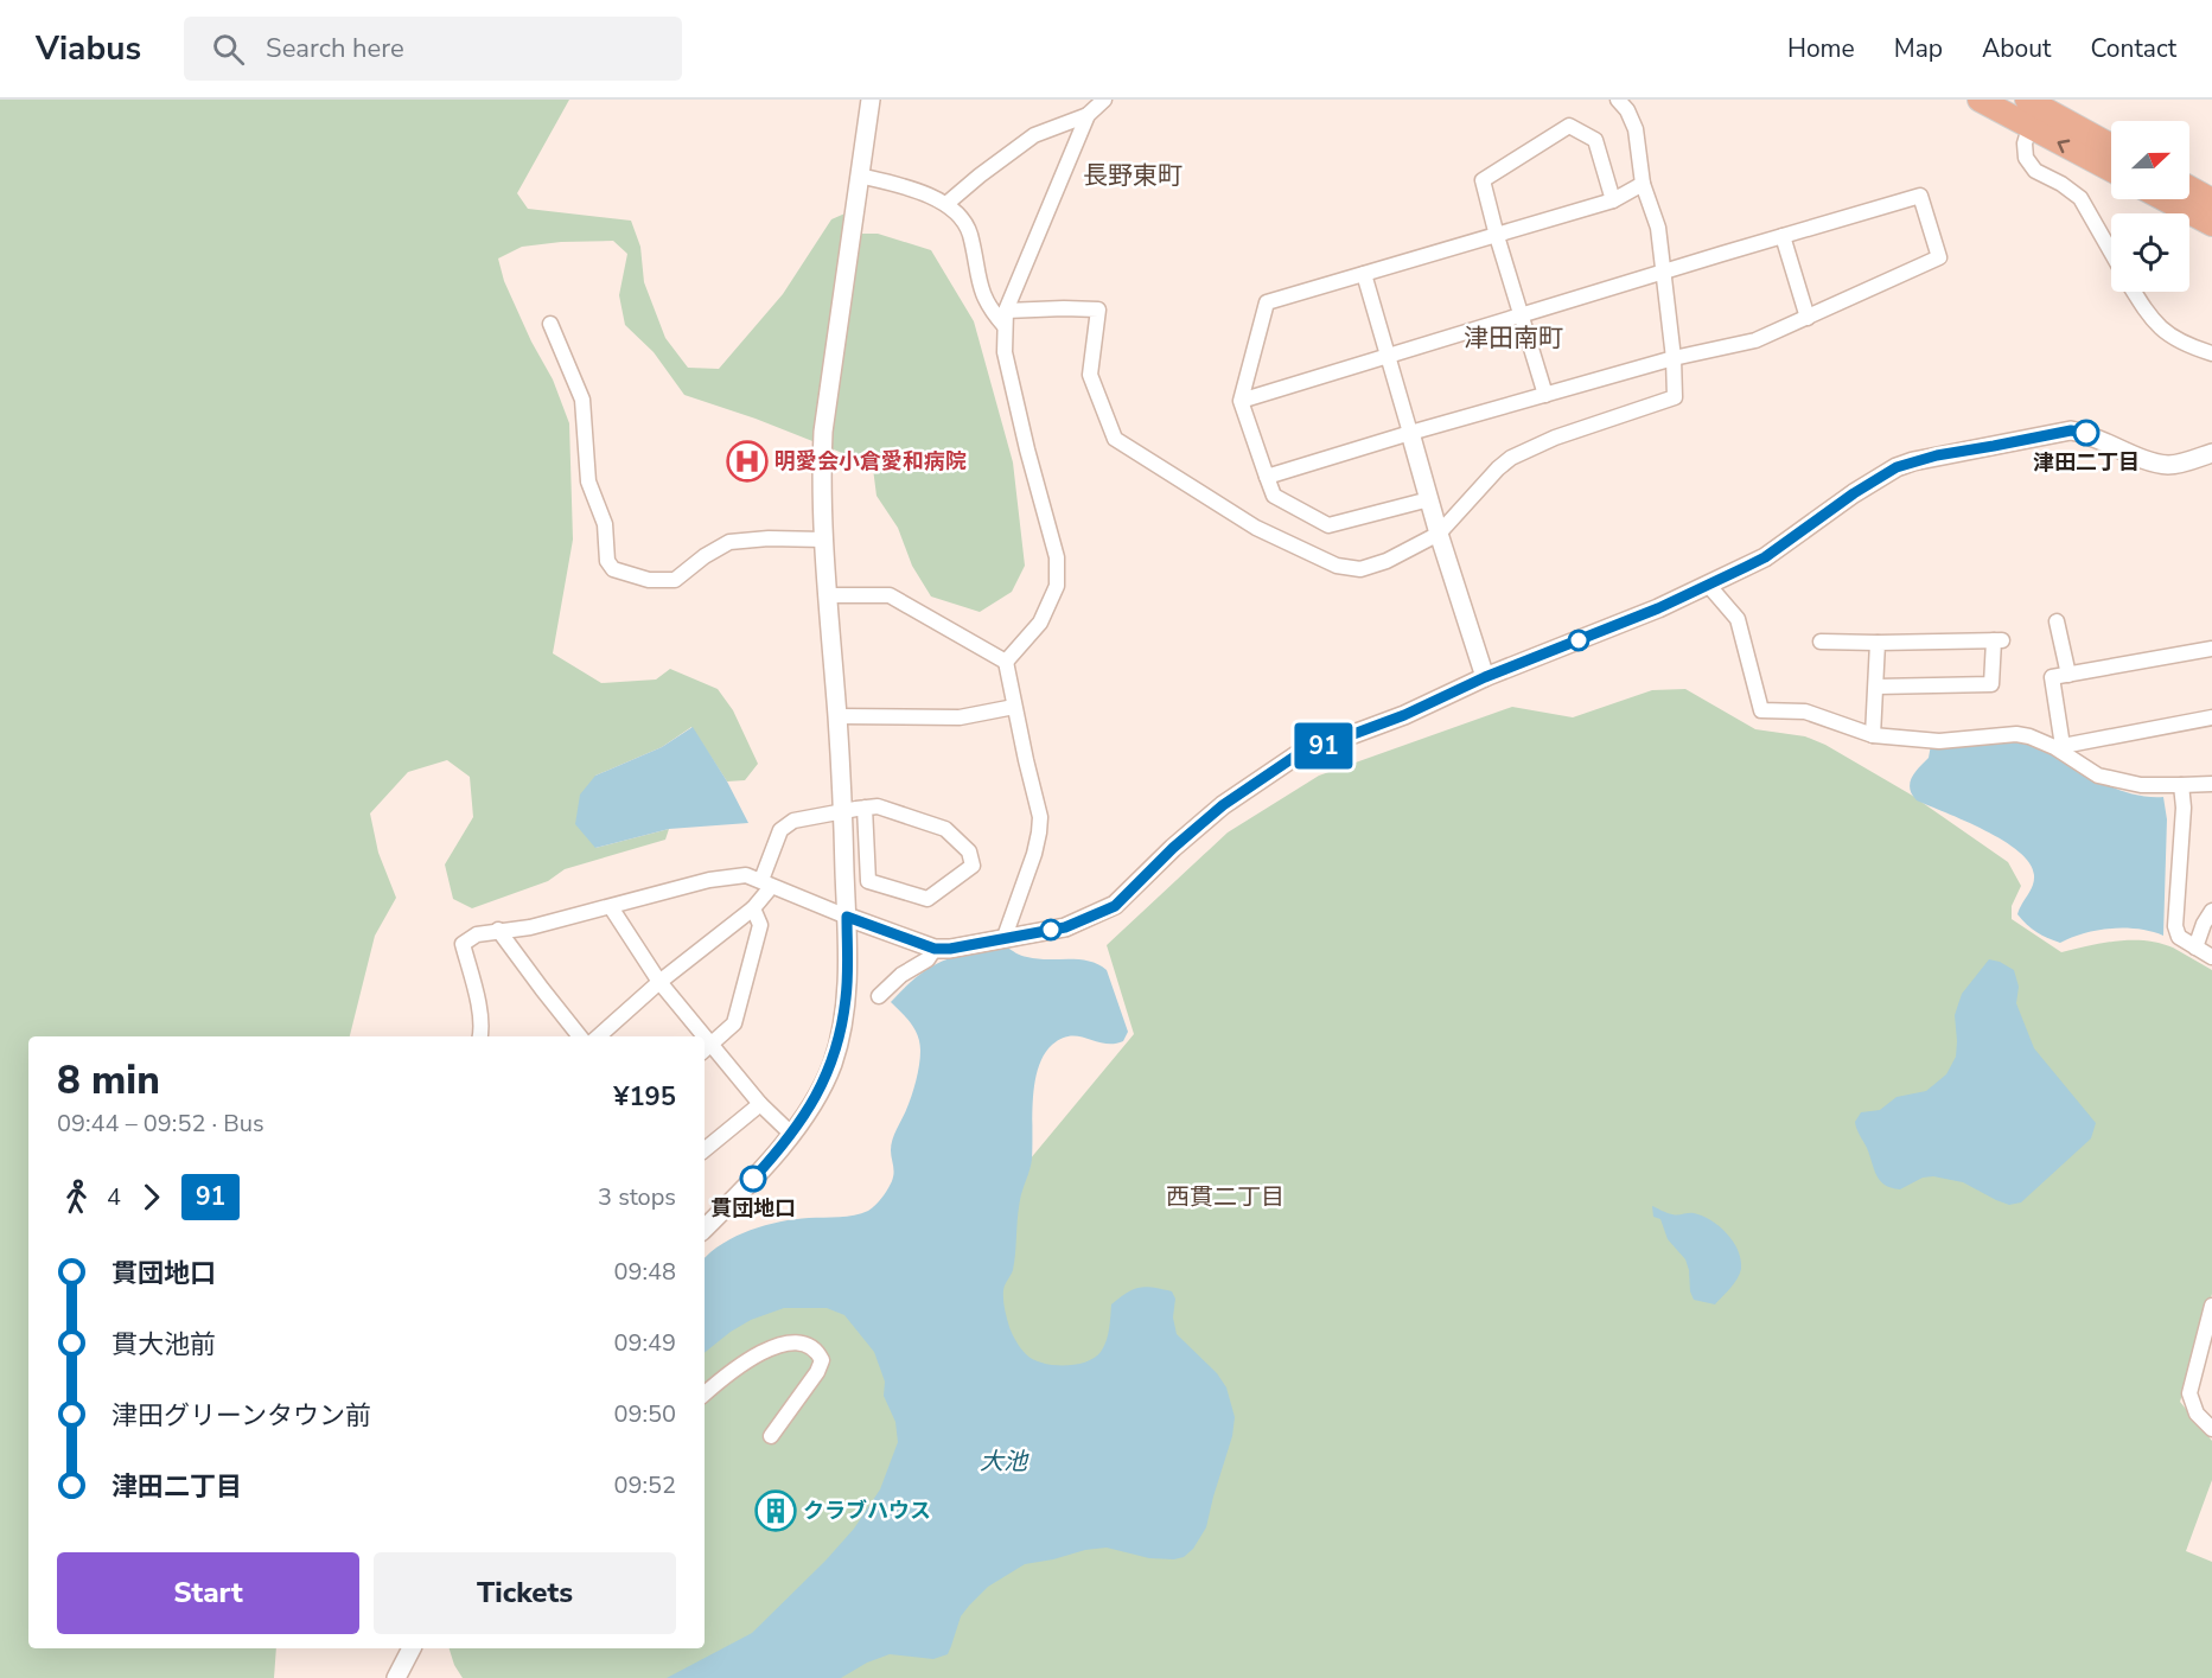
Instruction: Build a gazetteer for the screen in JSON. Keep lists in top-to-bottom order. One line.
{"districts":["長野東町","津田南町","西貫二丁目"],"water":["大池"],"places":{"other":["津田二丁目","貫団地口"],"hospital":["明愛会小倉愛和病院"],"building":["クラブハウス"]},"lines":["bus line 91"],"north":"right","page":{"header":"Viabus","search":"Search here","nav":["Home","Map","About","Contact"],"on_map":"91","heading":["8 min","09:44 – 09:52 · Bus","¥195"],"legs":["4","91","3 stops"],"list":[{"name":"貫団地口","value":"09:48"},{"name":"貫大池前","value":"09:49"},{"name":"津田グリーンタウン前","value":"09:50"},{"name":"津田二丁目","value":"09:52"}],"buttons":["Start","Tickets"]}}
